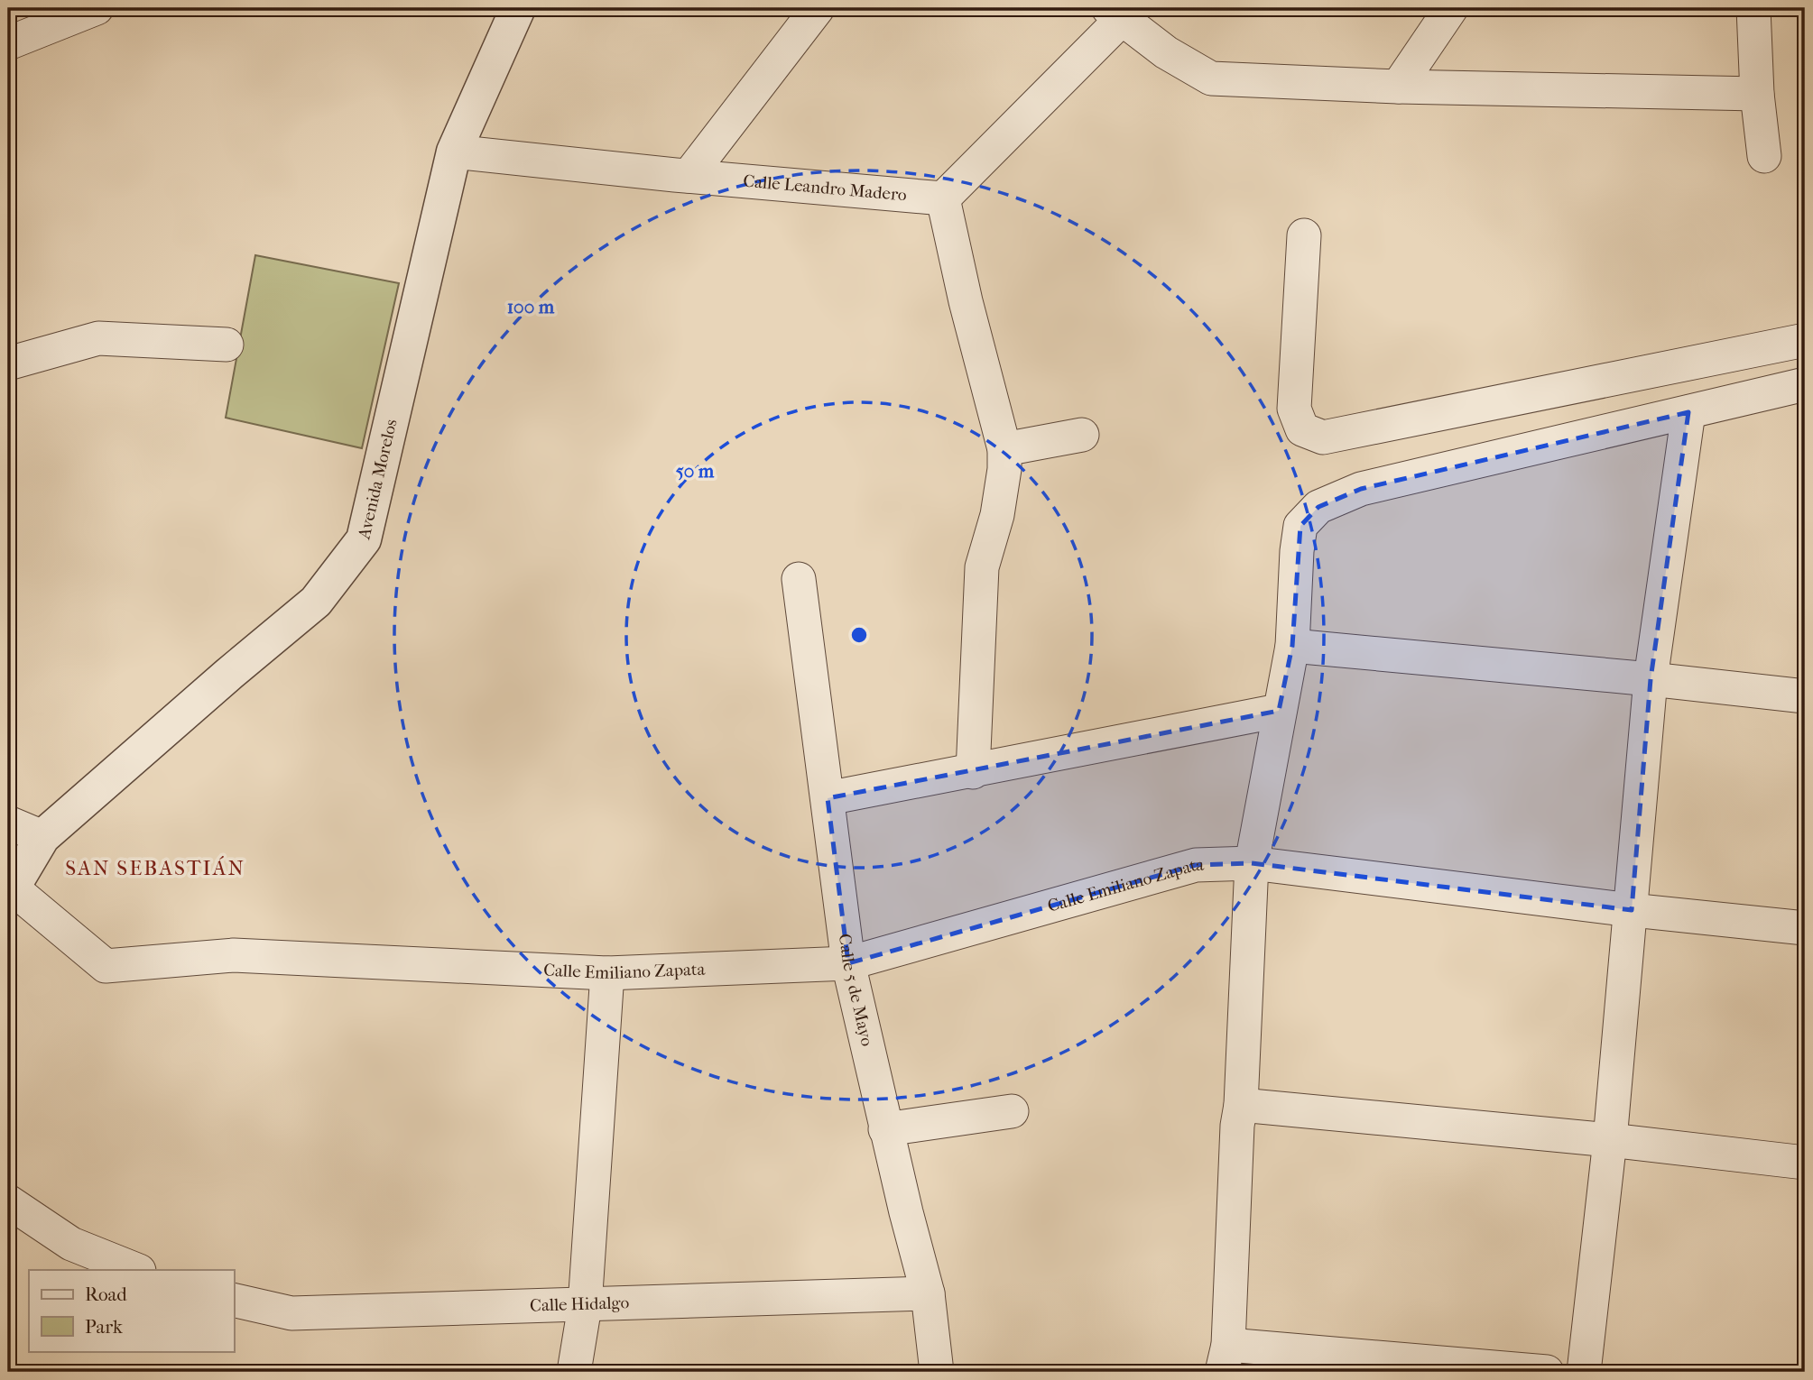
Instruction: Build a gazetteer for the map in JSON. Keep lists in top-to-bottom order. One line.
{"streets":{"street":["Calle Leandro Madero","Avenida Morelos","Calle Emiliano Zapata","Calle 5 de Mayo","Calle Hidalgo"]},"crossings":[["Calle Leandro Madero","Avenida Morelos"],["Avenida Morelos","Calle Emiliano Zapata"],["Calle Emiliano Zapata","Calle 5 de Mayo"],["Calle 5 de Mayo","Calle Hidalgo"]],"districts":["SAN SEBASTIÁN"],"legend":["Road","Park"],"rings":["100 m","50 m"]}
